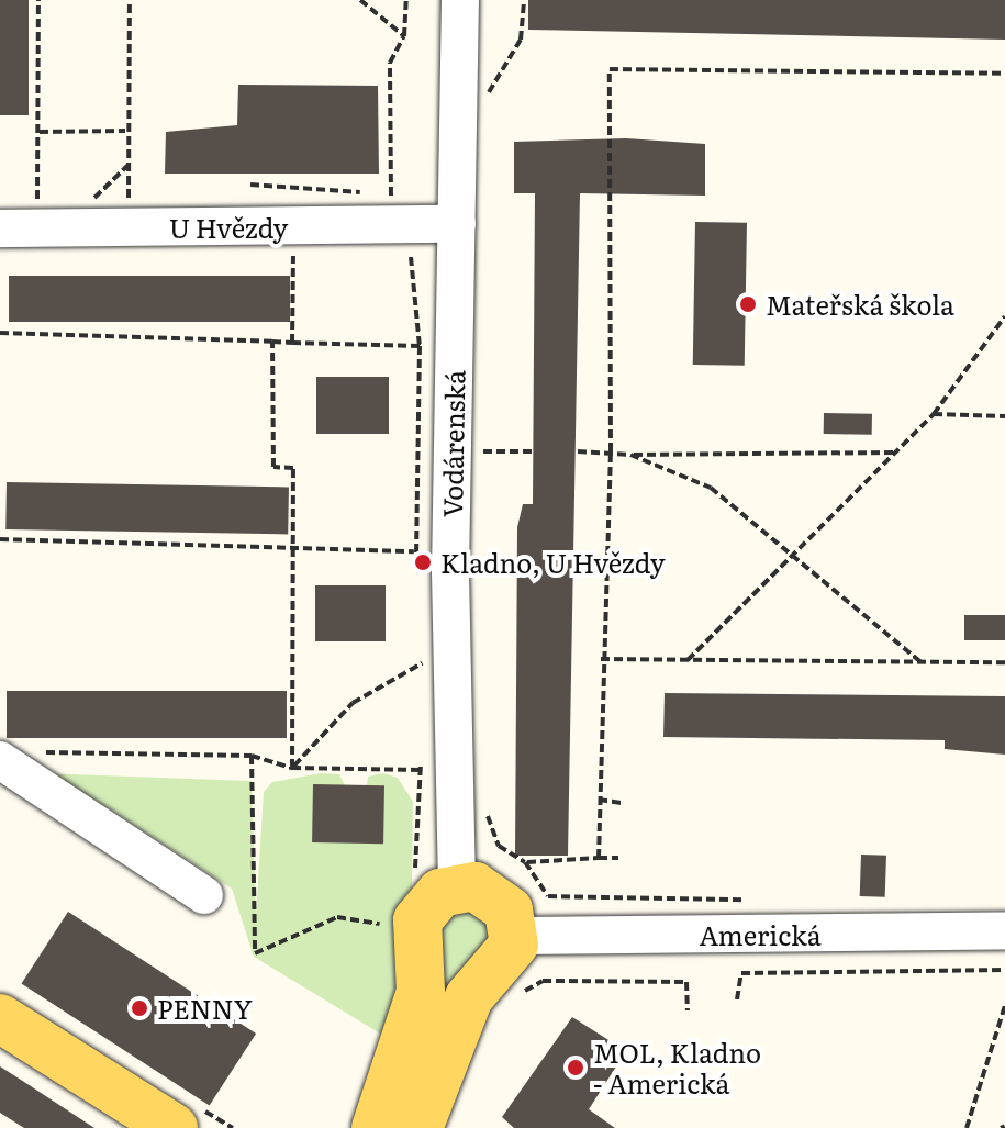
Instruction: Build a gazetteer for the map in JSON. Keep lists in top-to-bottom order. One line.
{"streets":{"street":["U Hvězdy","Vodárenská","Americká"]},"crossings":[["U Hvězdy","Vodárenská"]],"places":["Mateřská škola","Kladno, U Hvězdy","PENNY","MOL, Kladno - Americká"]}
